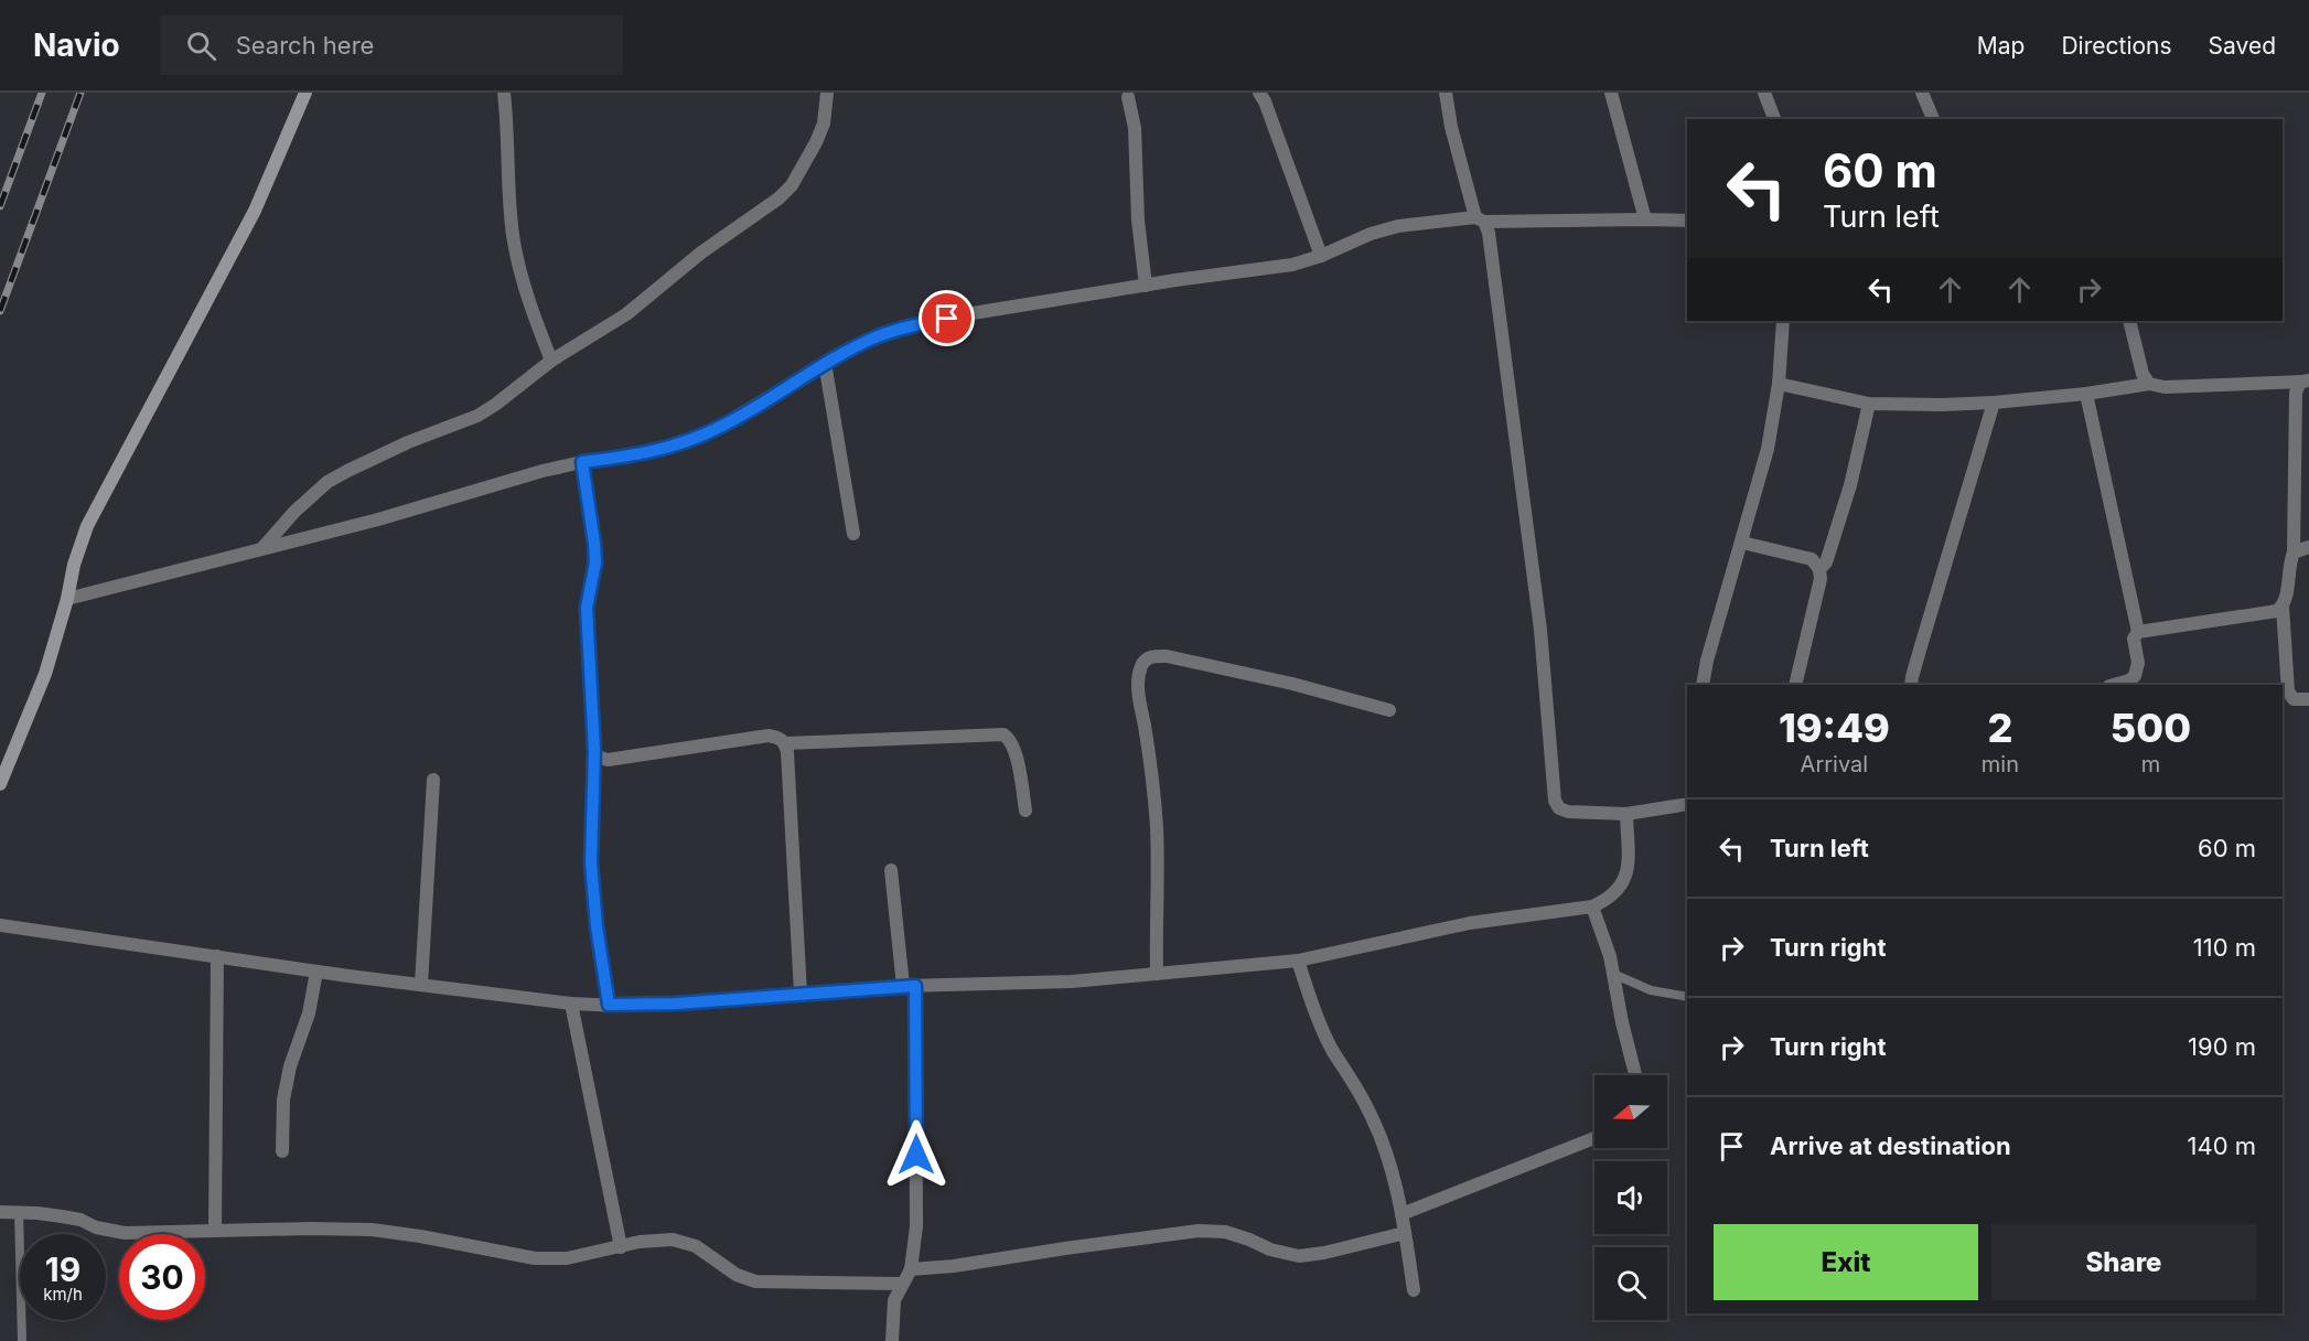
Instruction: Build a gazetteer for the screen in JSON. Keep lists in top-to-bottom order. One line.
{"north":"left","page":{"header":"Navio","search":"Search here","nav":["Map","Directions","Saved"],"turn":["60 m","Turn left"],"eta":["19:49","Arrival","2","min","500","m"],"list":[{"name":"Turn left","value":"60 m"},{"name":"Turn right","value":"110 m"},{"name":"Turn right","value":"190 m"},{"name":"Arrive at destination","value":"140 m"}],"buttons":["Exit","Share"],"speed":"19 km/h","limit":"30"}}
